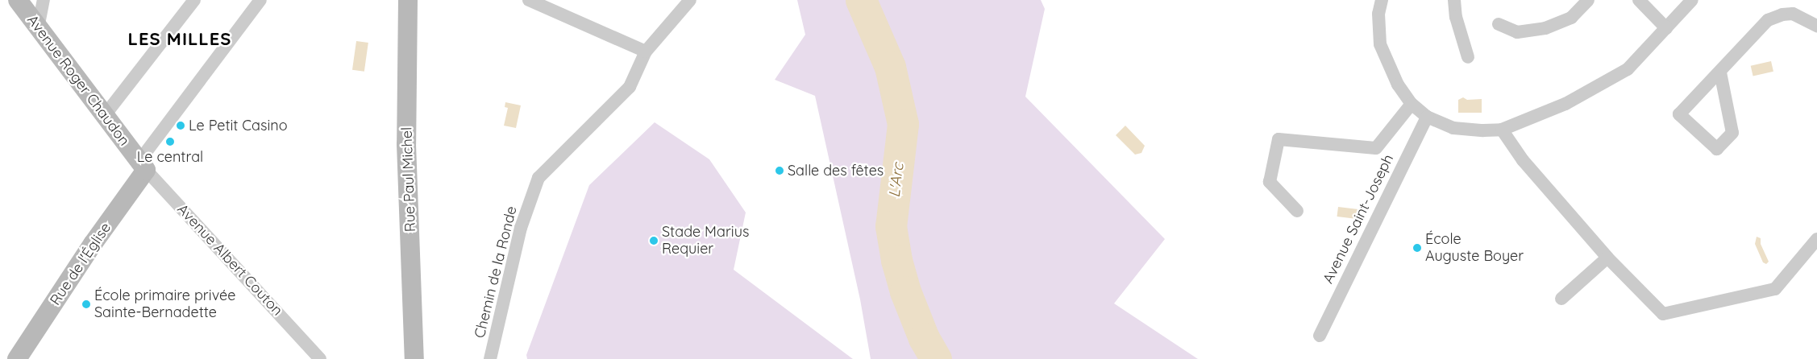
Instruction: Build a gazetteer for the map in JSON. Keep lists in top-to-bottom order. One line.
{"streets":{"street":["Avenue Roger Chaudon","Rue Paul Michel","Avenue Saint-Joseph","Avenue Albert Couton","Rue de l'Église","Chemin de la Ronde"]},"crossings":[["Avenue Roger Chaudon","Avenue Albert Couton"],["Avenue Roger Chaudon","Rue de l'Église"],["Avenue Albert Couton","Rue de l'Église"]],"districts":["LES MILLES"],"water":["L'Arc"],"places":["Le Petit Casino","Le central","Salle des fêtes","Stade Marius Requier","École Auguste Boyer","École primaire privée Sainte-Bernadette"]}
